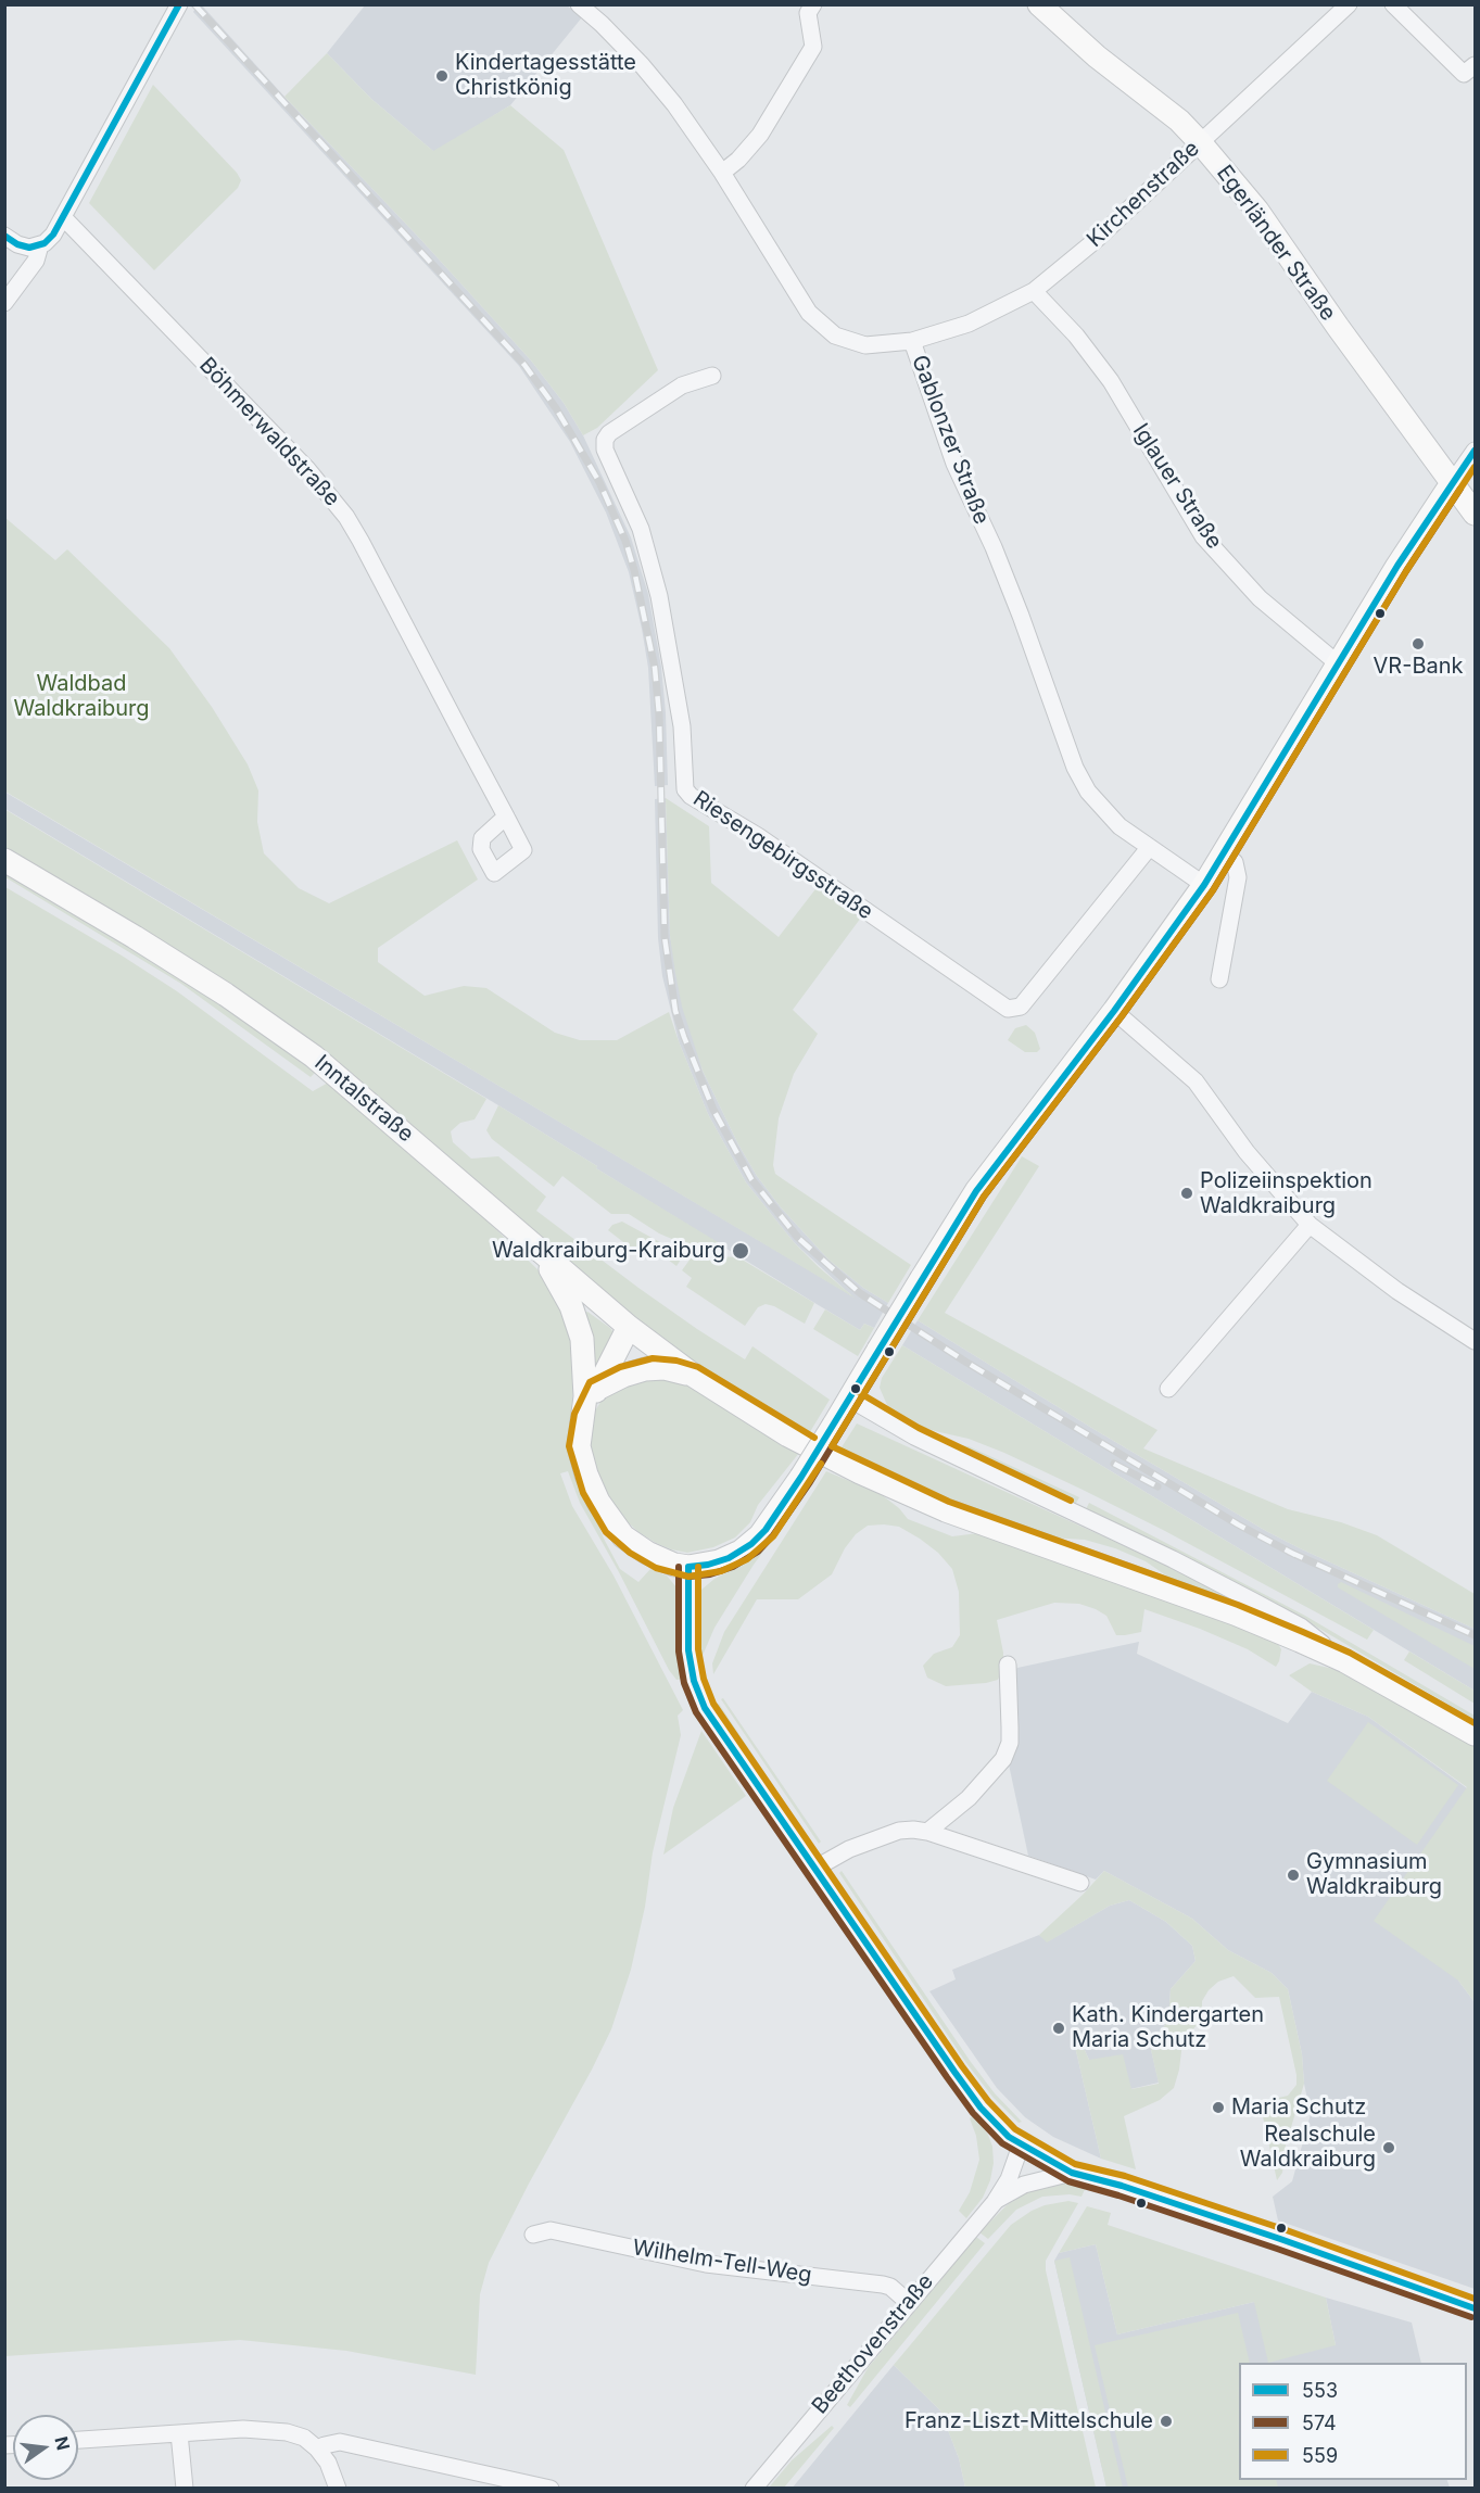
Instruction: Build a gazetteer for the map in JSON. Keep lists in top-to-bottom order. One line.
{"streets":{"street":["Kirchenstraße","Egerländer Straße","Böhmerwaldstraße","Gablonzer Straße","Iglauer Straße","Riesengebirgsstraße","Inntalstraße","Wilhelm-Tell-Weg","Beethovenstraße"]},"crossings":[["Kirchenstraße","Egerländer Straße"],["Kirchenstraße","Gablonzer Straße"],["Kirchenstraße","Iglauer Straße"],["Gablonzer Straße","Riesengebirgsstraße"],["Wilhelm-Tell-Weg","Beethovenstraße"]],"parks":["Waldbad Waldkraiburg"],"places":["Kindertagesstätte Christkönig","VR-Bank","Polizeiinspektion Waldkraiburg","Waldkraiburg-Kraiburg","Gymnasium Waldkraiburg","Kath. Kindergarten Maria Schutz","Maria Schutz","Realschule Waldkraiburg","Franz-Liszt-Mittelschule"],"lines":["transit line 553","transit line 559","transit line 574"],"legend":["553","574","559"],"north":"right"}
